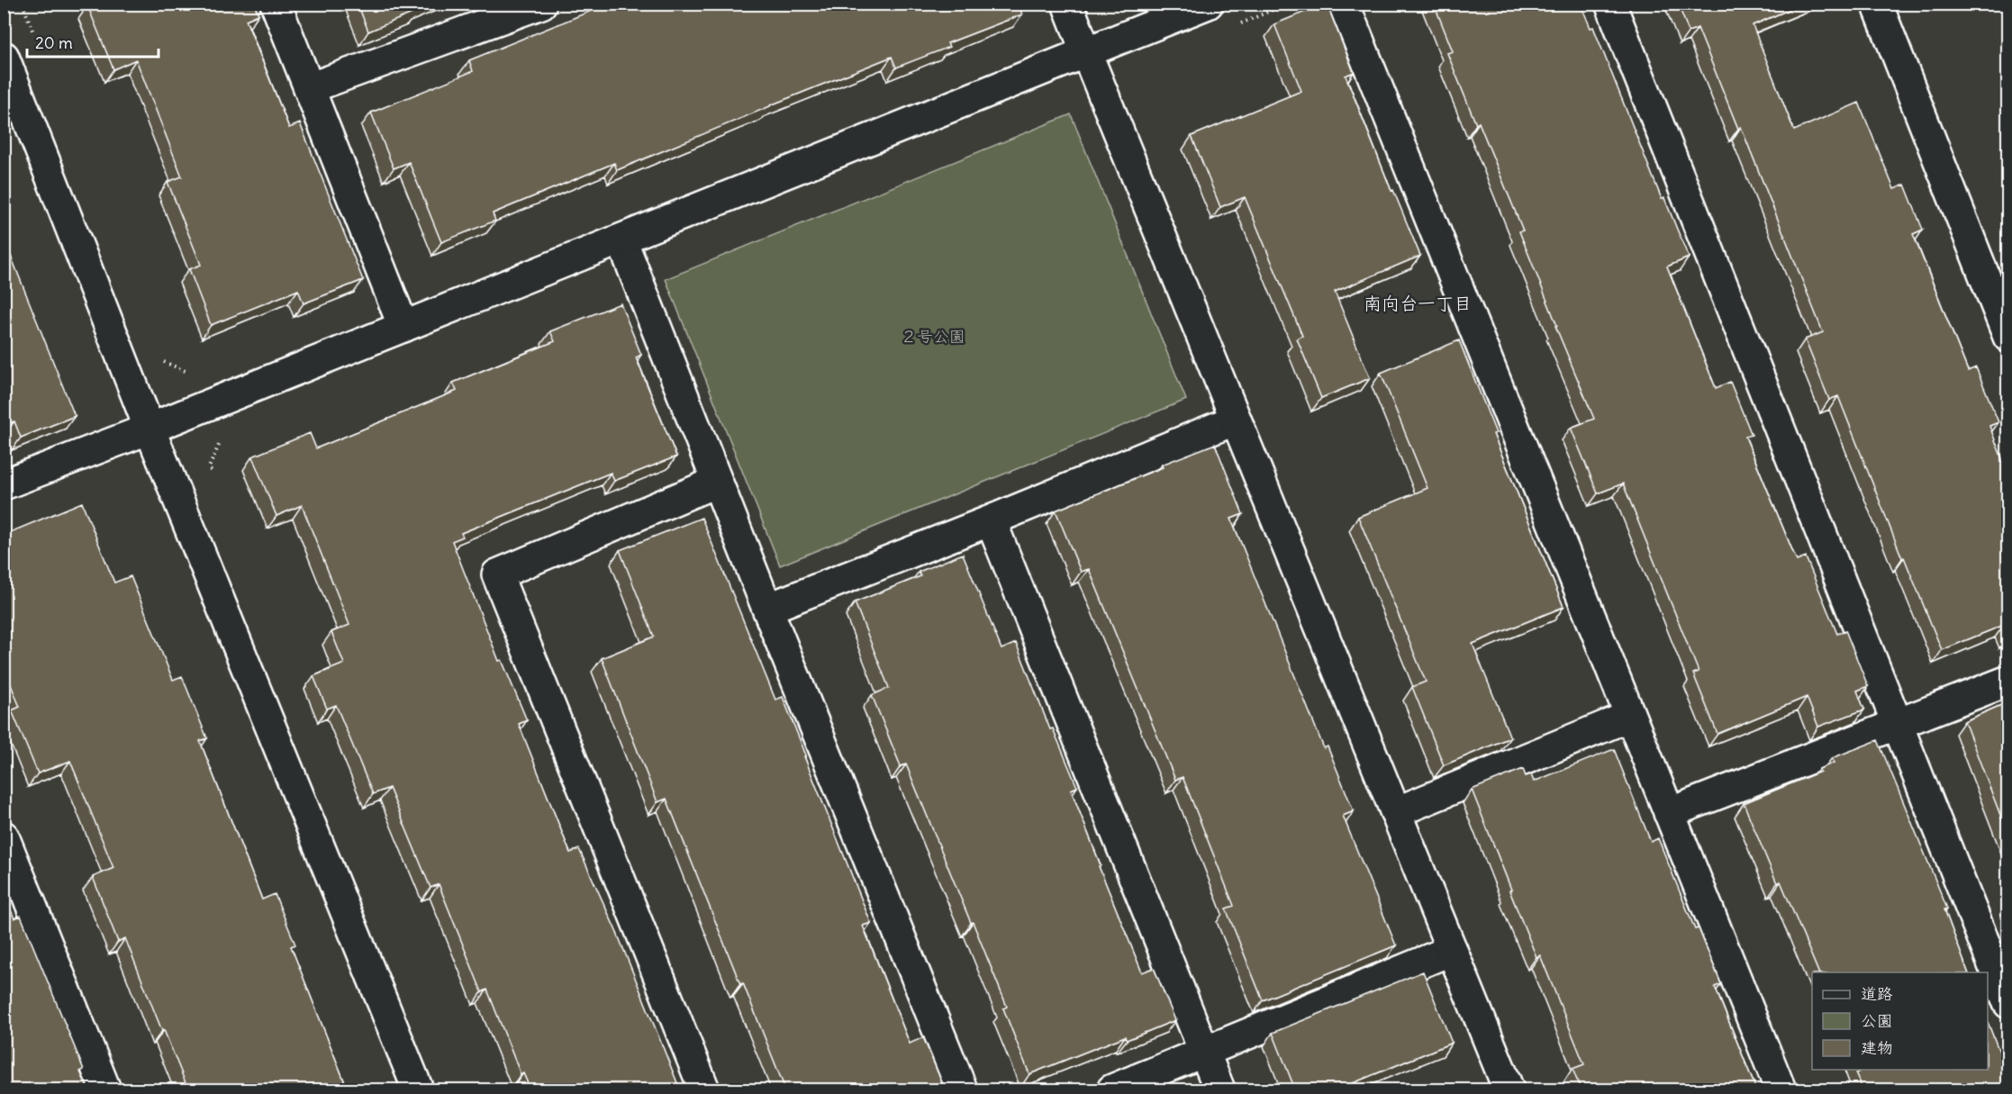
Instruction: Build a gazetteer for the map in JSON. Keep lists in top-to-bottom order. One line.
{"districts":["南向台一丁目"],"parks":["２号公園"],"legend":["道路","公園","建物"],"scale_bar":"20 m"}
